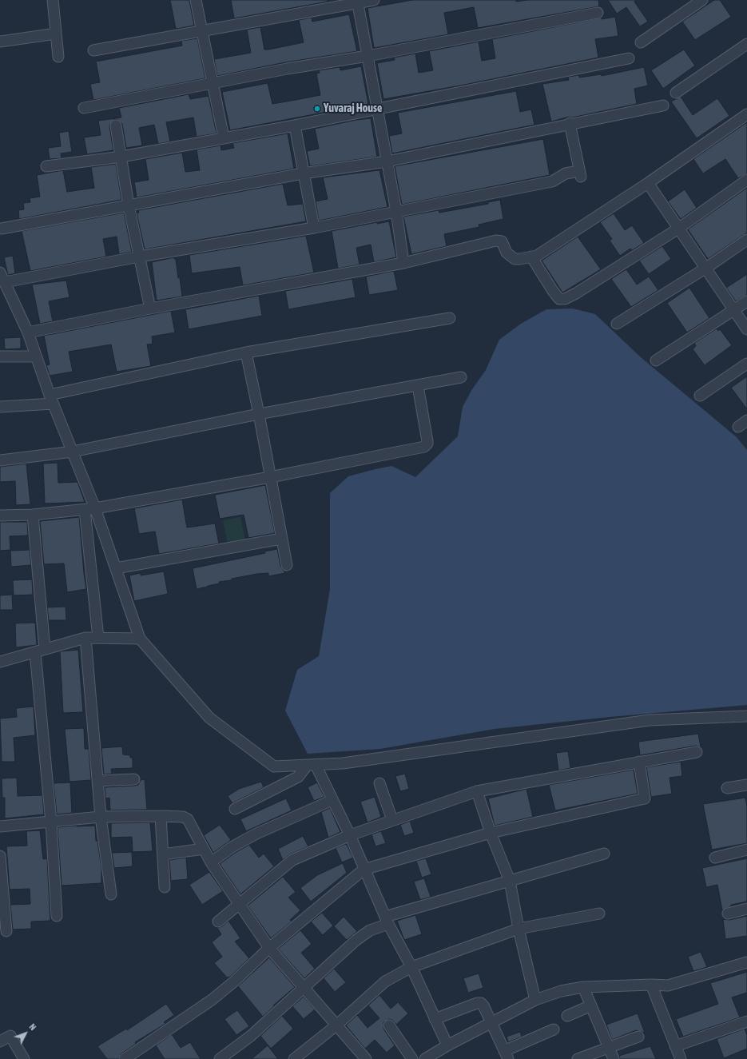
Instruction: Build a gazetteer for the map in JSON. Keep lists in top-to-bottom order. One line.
{"places":["Yuvaraj House"],"north":"top right"}
